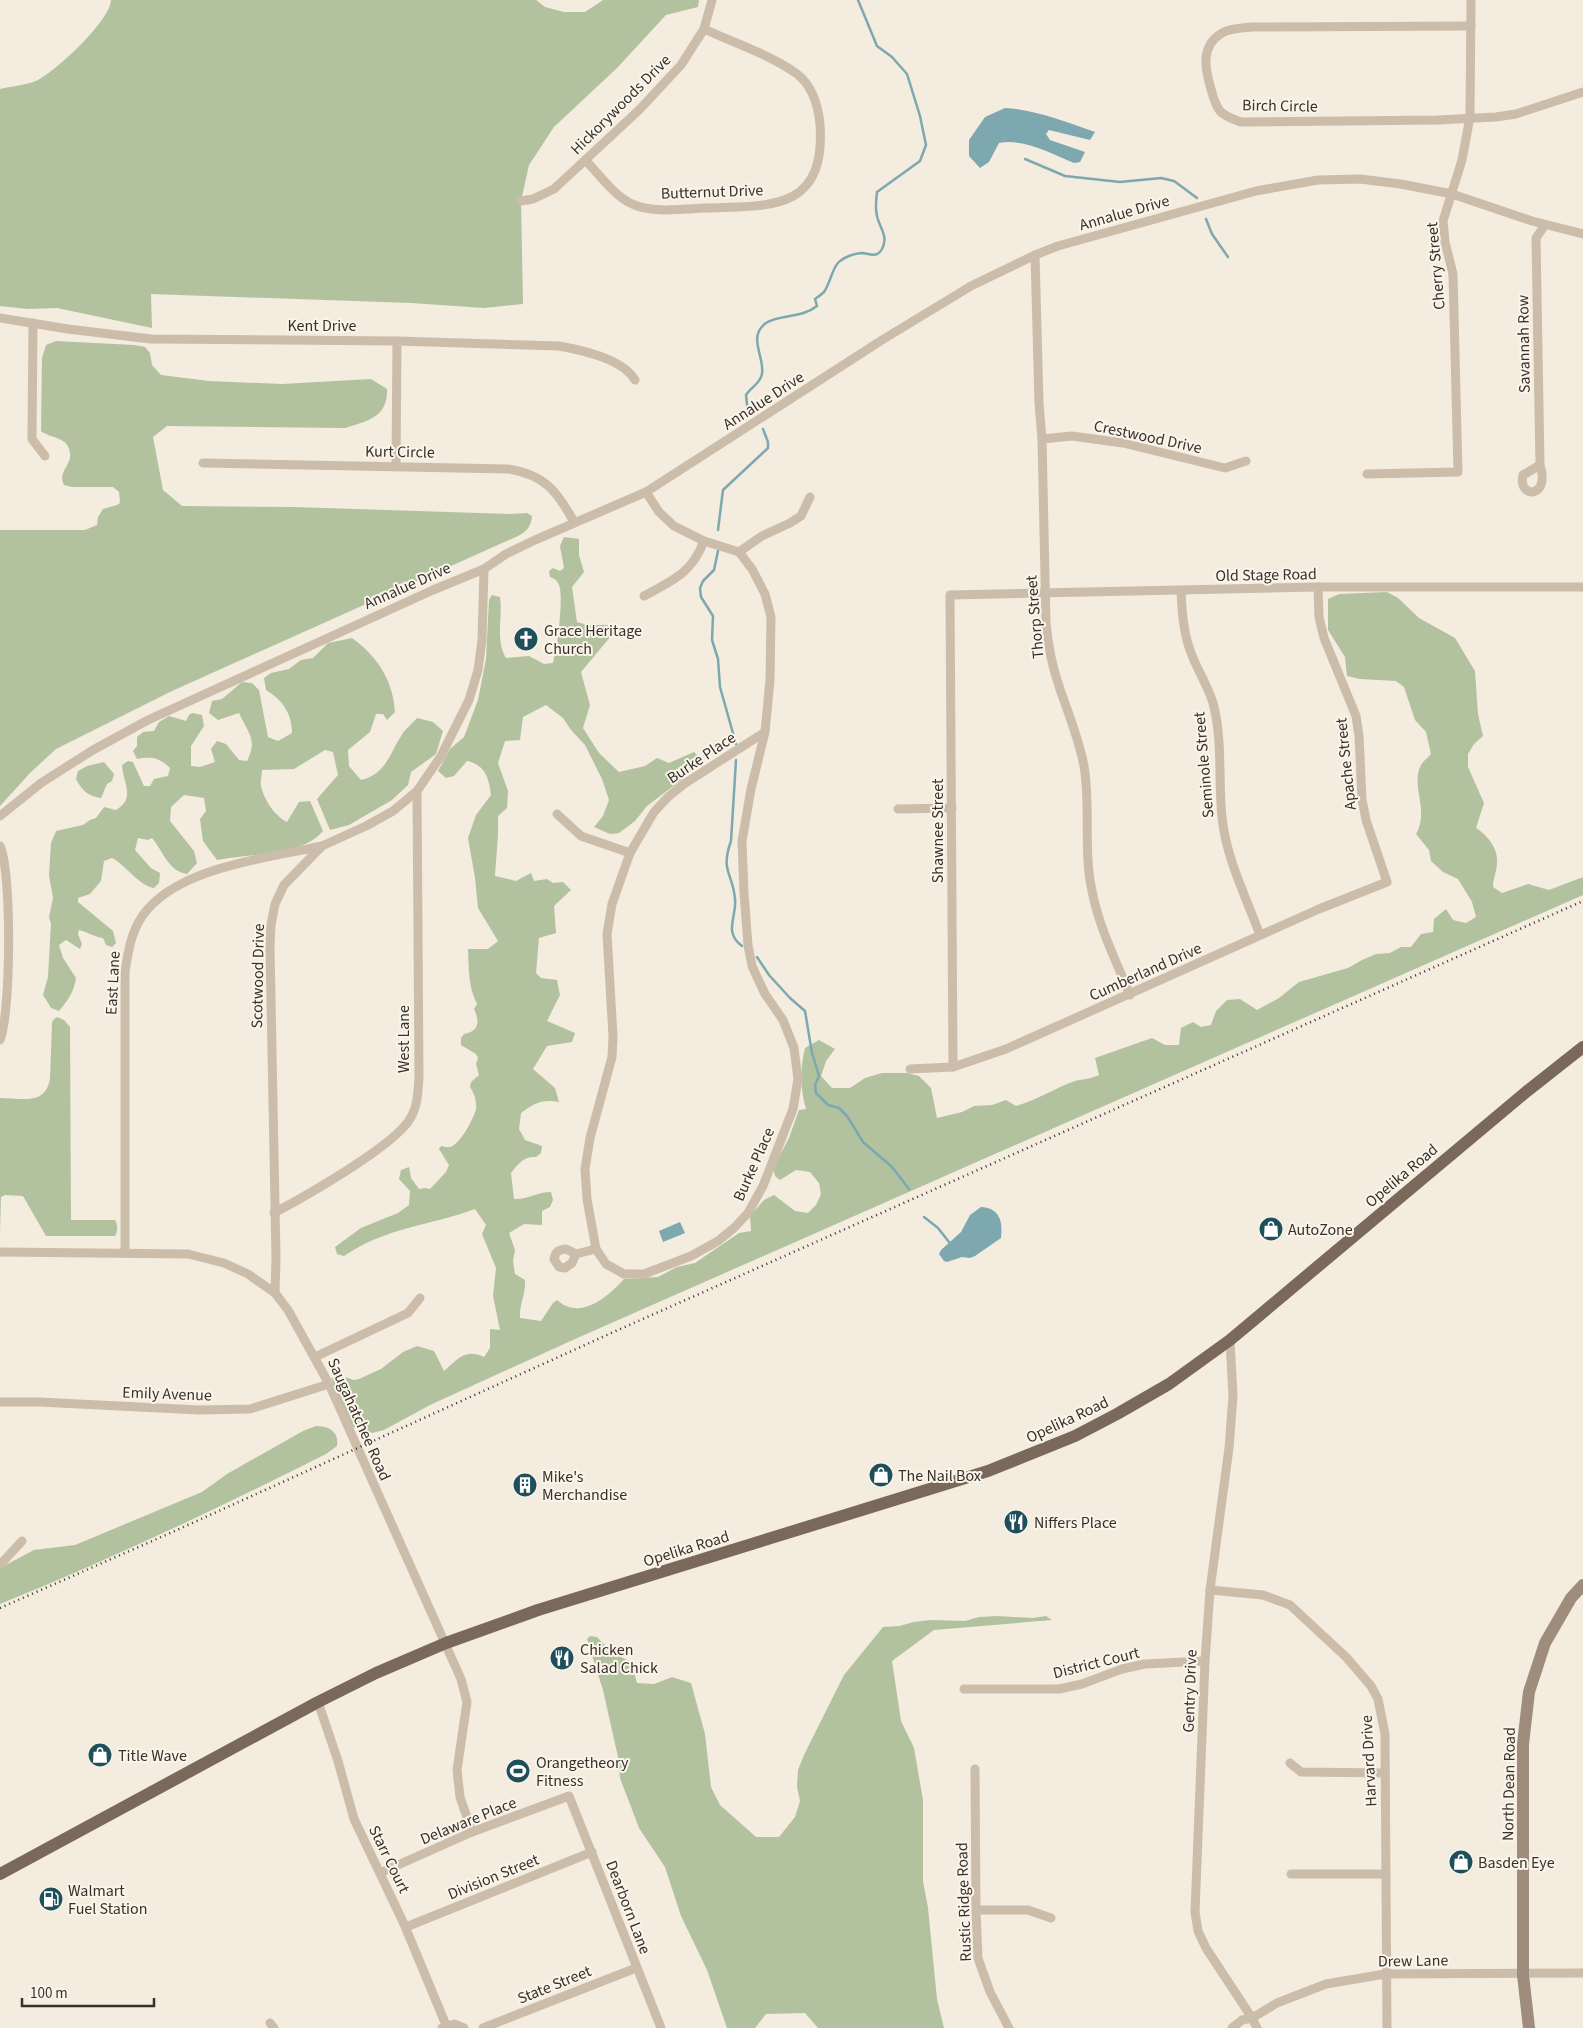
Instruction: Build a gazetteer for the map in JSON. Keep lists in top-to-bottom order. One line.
{"streets":{"main road":["Opelika Road"],"street":["Hickorywoods Drive","Birch Circle","Butternut Drive","Annalue Drive","Cherry Street","Kent Drive","Savannah Row","Crestwood Drive","Kurt Circle","Old Stage Road","Thorp Street","Burke Place","Apache Street","Seminole Street","Shawnee Street","Cumberland Drive","Scotwood Drive","East Lane","West Lane","Emily Avenue","Saugahatchee Road","District Court","Gentry Drive","Harvard Drive","North Dean Road","Delaware Place","Starr Court","Division Street","Rustic Ridge Road","Dearborn Lane","Drew Lane","State Street"]},"crossings":[["Hickorywoods Drive","Butternut Drive"],["Birch Circle","Cherry Street"],["Annalue Drive","Cherry Street"],["Annalue Drive","Savannah Row"],["Annalue Drive","Kurt Circle"],["Annalue Drive","Thorp Street"],["Annalue Drive","Scotwood Drive"],["Crestwood Drive","Thorp Street"],["Old Stage Road","Thorp Street"],["Old Stage Road","Apache Street"],["Old Stage Road","Seminole Street"],["Old Stage Road","Shawnee Street"],["Thorp Street","Cumberland Drive"],["Apache Street","Cumberland Drive"],["Seminole Street","Cumberland Drive"],["Shawnee Street","Cumberland Drive"],["Scotwood Drive","East Lane"],["Scotwood Drive","West Lane"],["Scotwood Drive","Saugahatchee Road"],["East Lane","Saugahatchee Road"],["Opelika Road","Saugahatchee Road"],["Opelika Road","Gentry Drive"],["Opelika Road","Starr Court"],["Emily Avenue","Saugahatchee Road"],["Saugahatchee Road","Delaware Place"],["District Court","Gentry Drive"],["Gentry Drive","Harvard Drive"],["Gentry Drive","Drew Lane"],["Harvard Drive","Drew Lane"],["North Dean Road","Drew Lane"],["Delaware Place","Starr Court"],["Delaware Place","Dearborn Lane"],["Starr Court","Division Street"],["Division Street","Dearborn Lane"],["Dearborn Lane","State Street"]],"places":{"church":["Grace Heritage Church"],"shop":["AutoZone","The Nail Box","Title Wave","Basden Eye"],"building":["Mike's Merchandise"],"restaurant":["Niffers Place","Chicken Salad Chick"],"sports":["Orangetheory Fitness"],"fuel station":["Walmart Fuel Station"]},"scale_bar":"100 m"}
